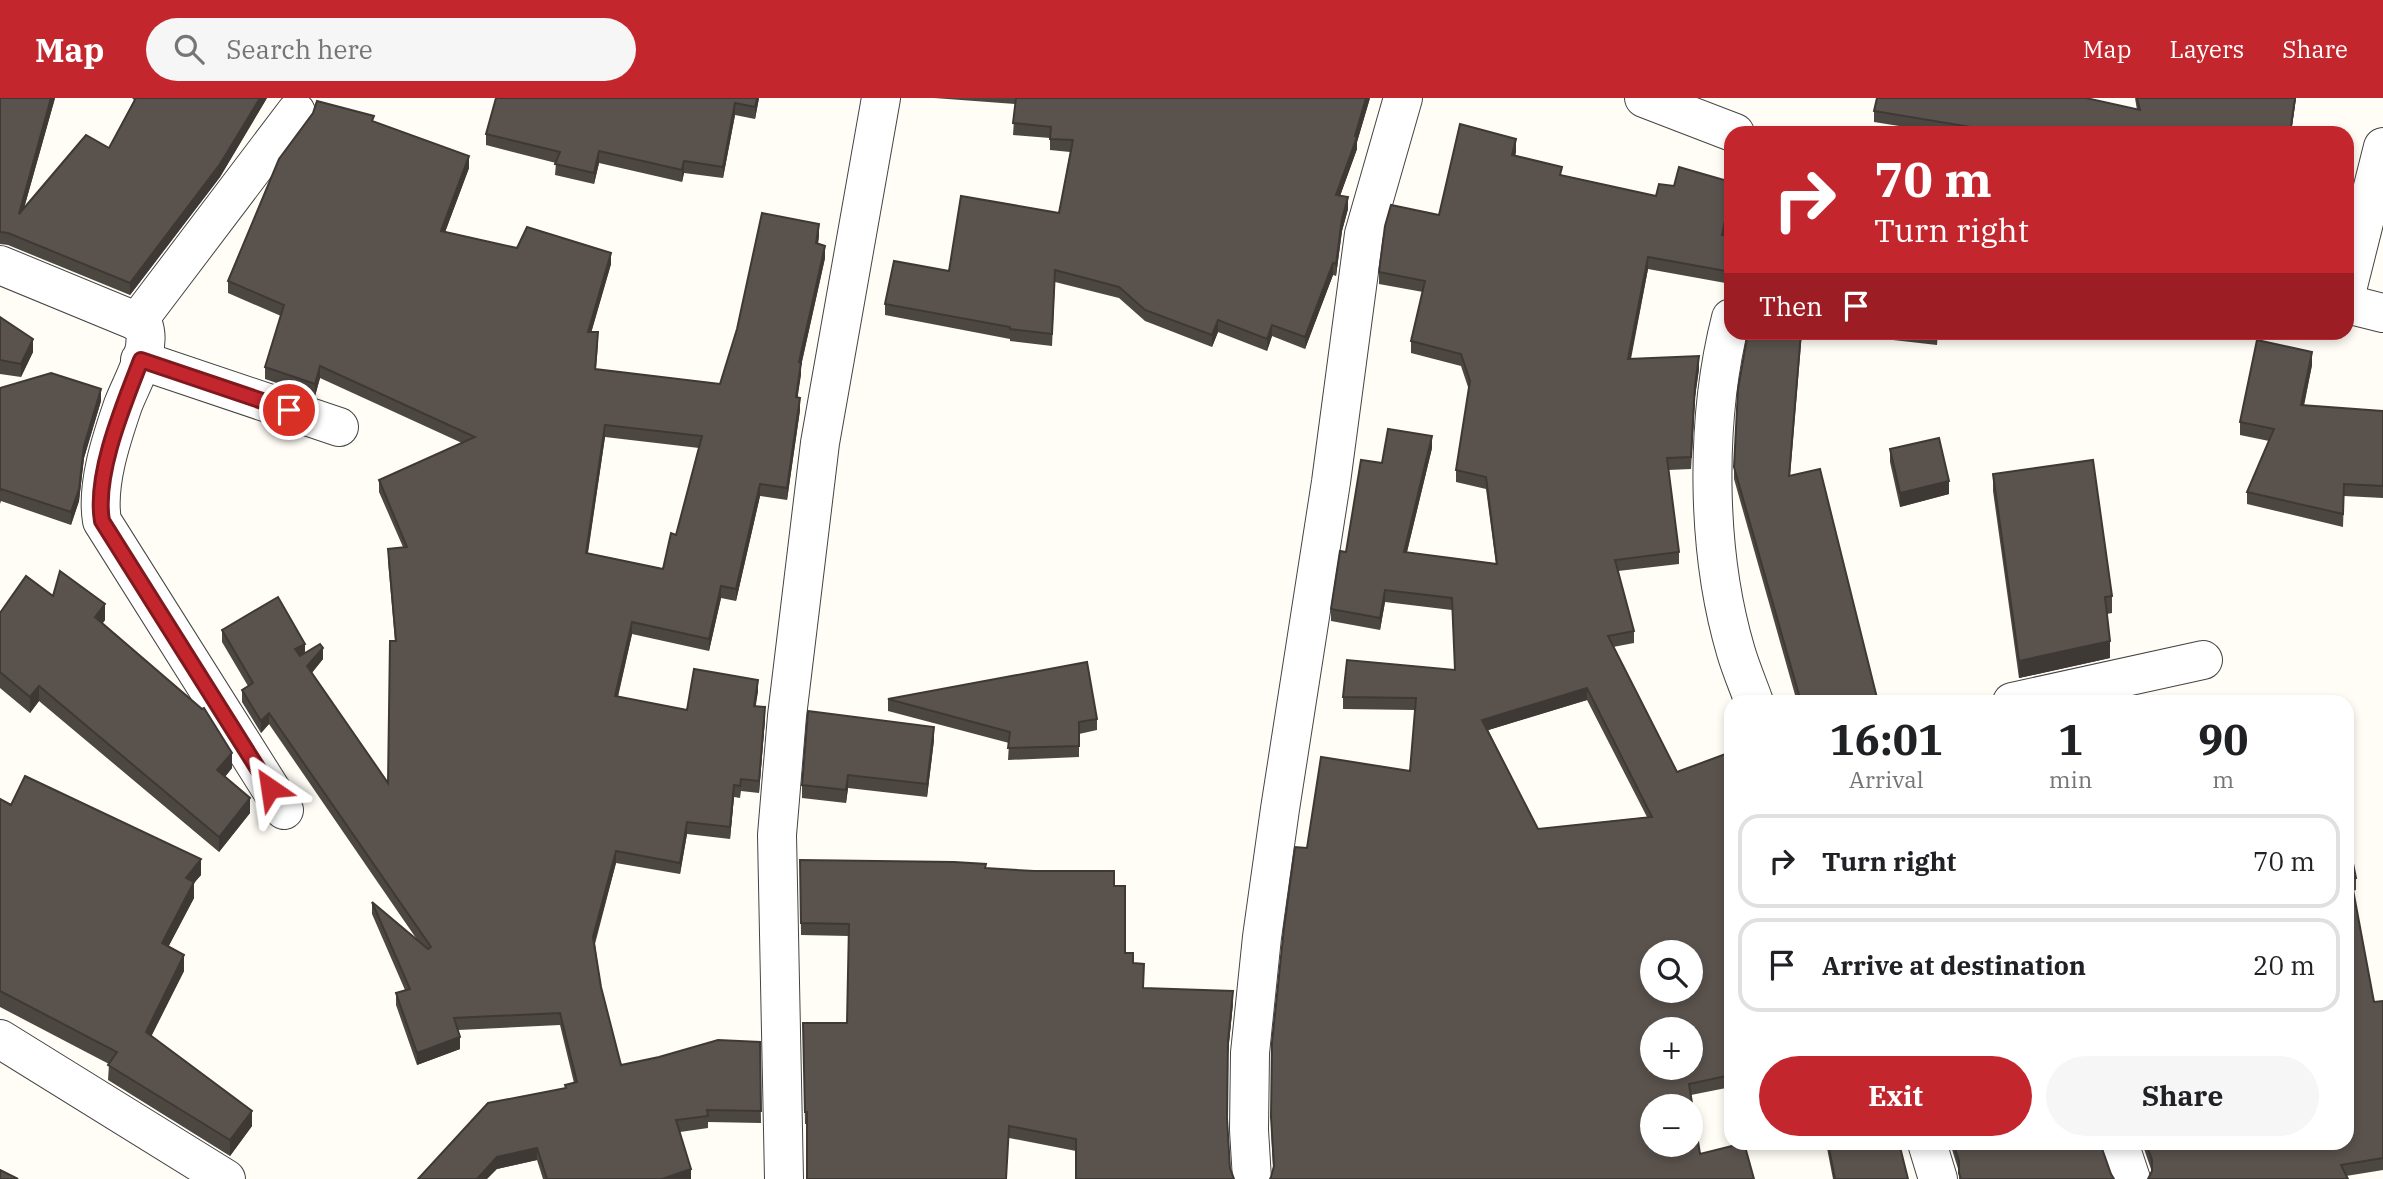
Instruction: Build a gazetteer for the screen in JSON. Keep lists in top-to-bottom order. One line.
{"page":{"header":"Map","search":"Search here","nav":["Map","Layers","Share"],"turn":["70 m","Turn right"],"then":"Then","eta":["16:01","Arrival","1","min","90","m"],"list":[{"name":"Turn right","value":"70 m"},{"name":"Arrive at destination","value":"20 m"}],"map_buttons":["+","−"],"buttons":["Exit","Share"]}}
